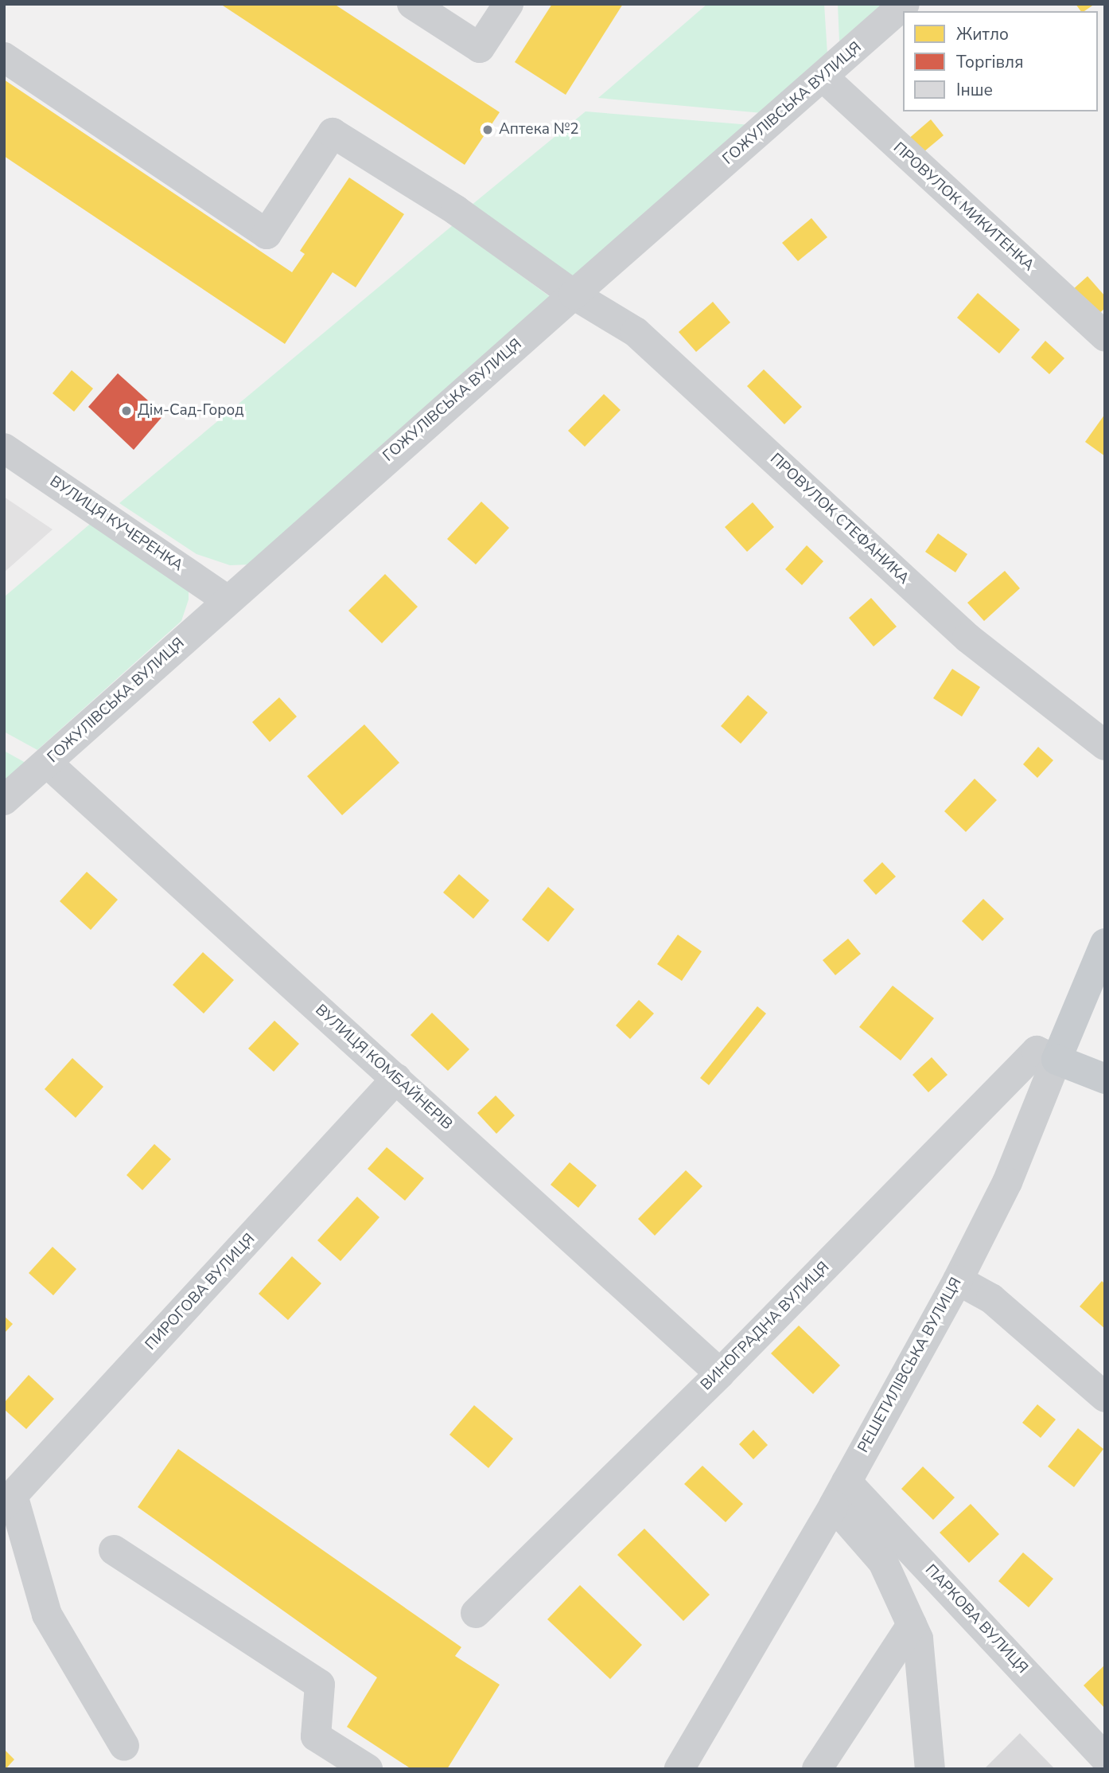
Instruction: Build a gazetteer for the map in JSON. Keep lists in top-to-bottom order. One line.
{"streets":{"main road":["РЕШЕТИЛІВСЬКА ВУЛИЦЯ"],"street":["ГОЖУЛІВСЬКА ВУЛИЦЯ","ПРОВУЛОК МИКИТЕНКА","ПРОВУЛОК СТЕФАНИКА","ВУЛИЦЯ КУЧЕРЕНКА","ВУЛИЦЯ КОМБАЙНЕРІВ","ПИРОГОВА ВУЛИЦЯ","ВИНОГРАДНА ВУЛИЦЯ","ПАРКОВА ВУЛИЦЯ"]},"crossings":[["ГОЖУЛІВСЬКА ВУЛИЦЯ","ПРОВУЛОК МИКИТЕНКА"],["ГОЖУЛІВСЬКА ВУЛИЦЯ","ПРОВУЛОК СТЕФАНИКА"],["ГОЖУЛІВСЬКА ВУЛИЦЯ","ВУЛИЦЯ КУЧЕРЕНКА"],["ГОЖУЛІВСЬКА ВУЛИЦЯ","ВУЛИЦЯ КОМБАЙНЕРІВ"],["ВУЛИЦЯ КОМБАЙНЕРІВ","ПИРОГОВА ВУЛИЦЯ"],["ВУЛИЦЯ КОМБАЙНЕРІВ","ВИНОГРАДНА ВУЛИЦЯ"],["ВИНОГРАДНА ВУЛИЦЯ","РЕШЕТИЛІВСЬКА ВУЛИЦЯ"],["РЕШЕТИЛІВСЬКА ВУЛИЦЯ","ПАРКОВА ВУЛИЦЯ"]],"places":["Аптека №2","Дім-Сад-Город"],"legend":["Житло","Торгівля","Інше"]}
